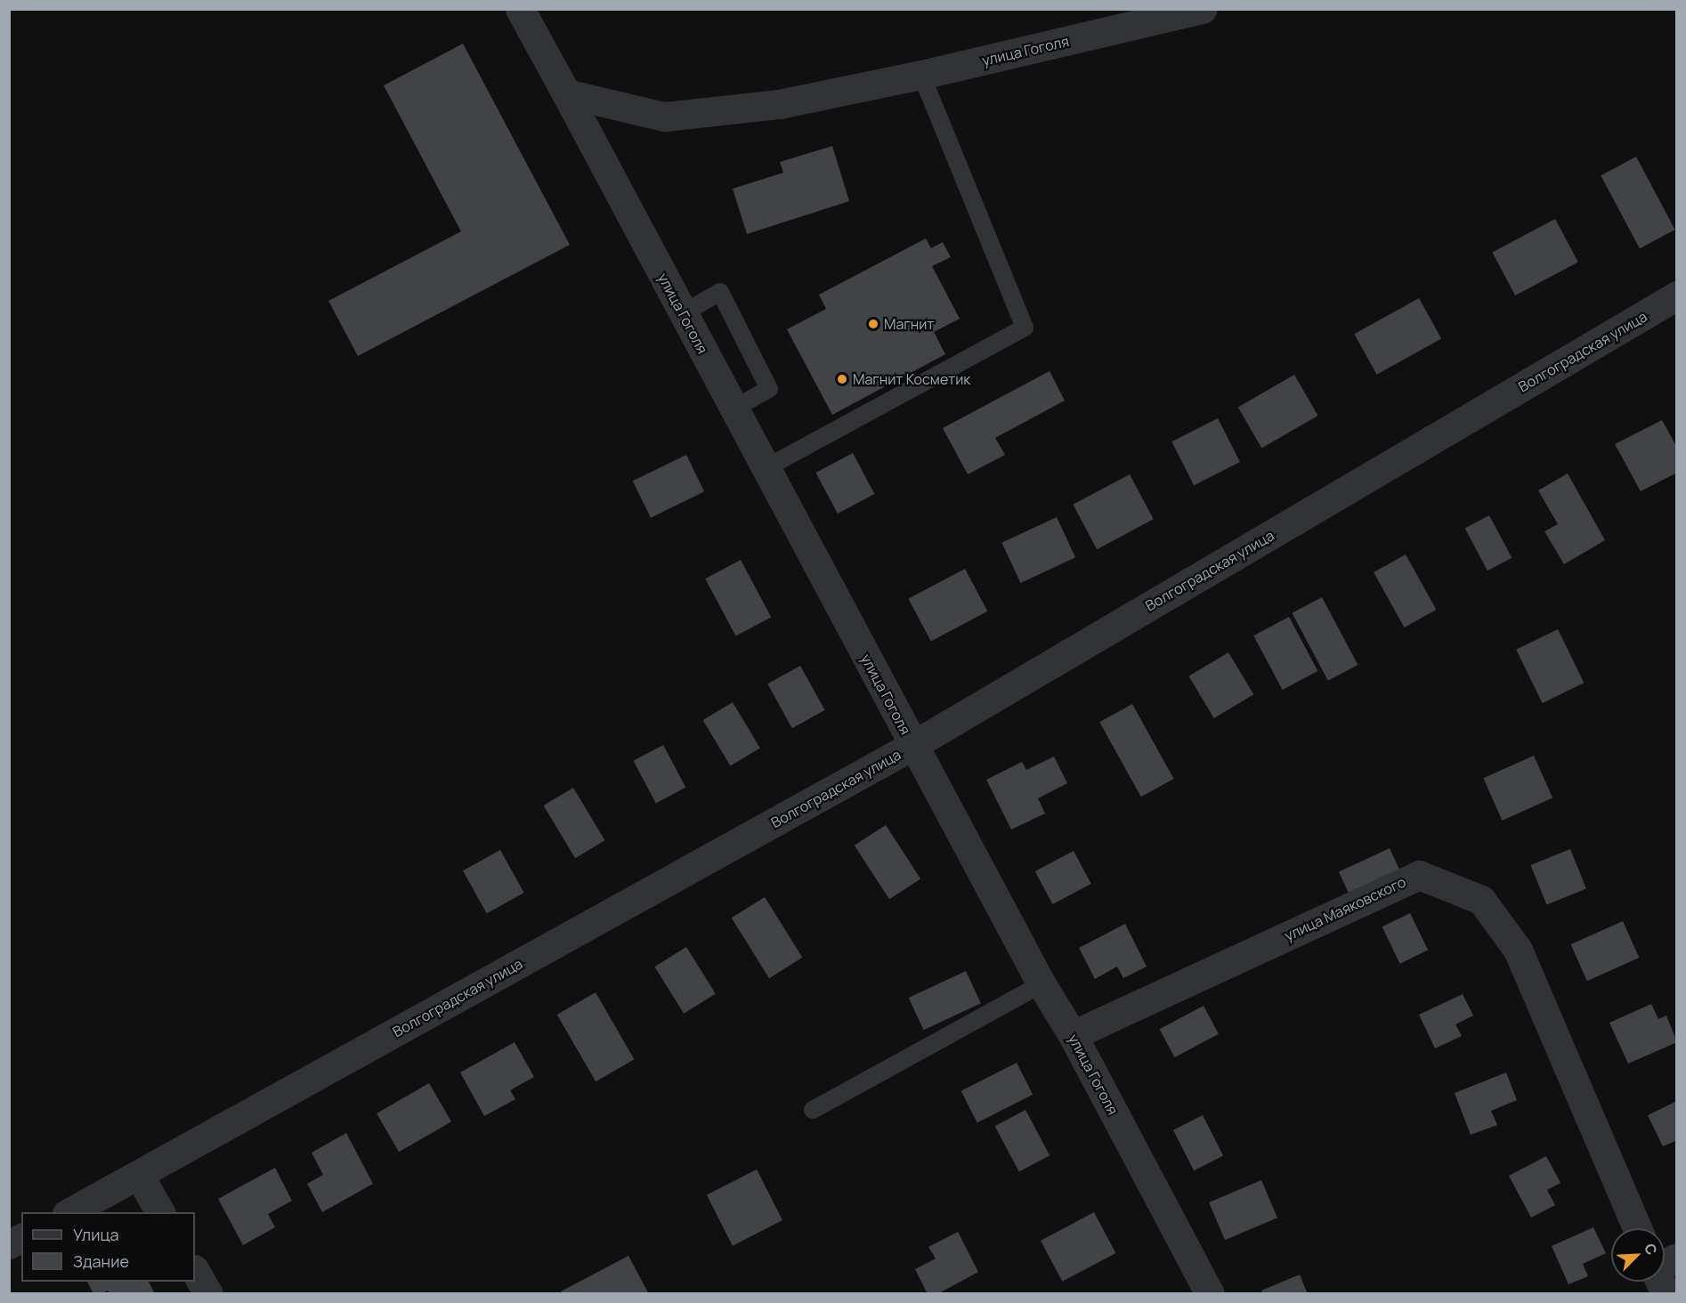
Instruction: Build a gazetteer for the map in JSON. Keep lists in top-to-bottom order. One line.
{"streets":{"street":["улица Гоголя","Волгоградская улица","улица Маяковского"]},"crossings":[["улица Гоголя","Волгоградская улица"],["улица Гоголя","улица Маяковского"]],"places":["Магнит","Магнит Косметик"],"legend":["Улица","Здание"],"north":"top right"}
